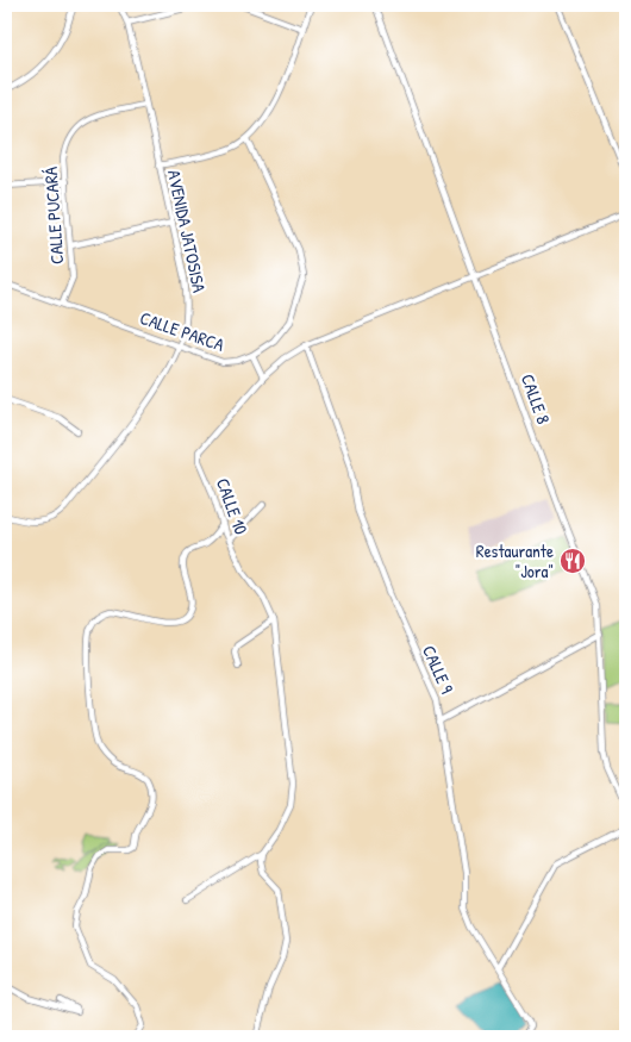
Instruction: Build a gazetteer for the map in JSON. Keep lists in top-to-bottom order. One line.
{"streets":{"street":["CALLE PUCARÁ","AVENIDA JATOSISA","CALLE PARCA","CALLE 8","CALLE 10","CALLE 9"]},"crossings":[["CALLE PUCARÁ","AVENIDA JATOSISA"],["CALLE PUCARÁ","CALLE PARCA"],["AVENIDA JATOSISA","CALLE PARCA"],["CALLE 8","CALLE 10"],["CALLE 10","CALLE 9"]],"places":{"restaurant":["Restaurante \"Jora\""]}}
